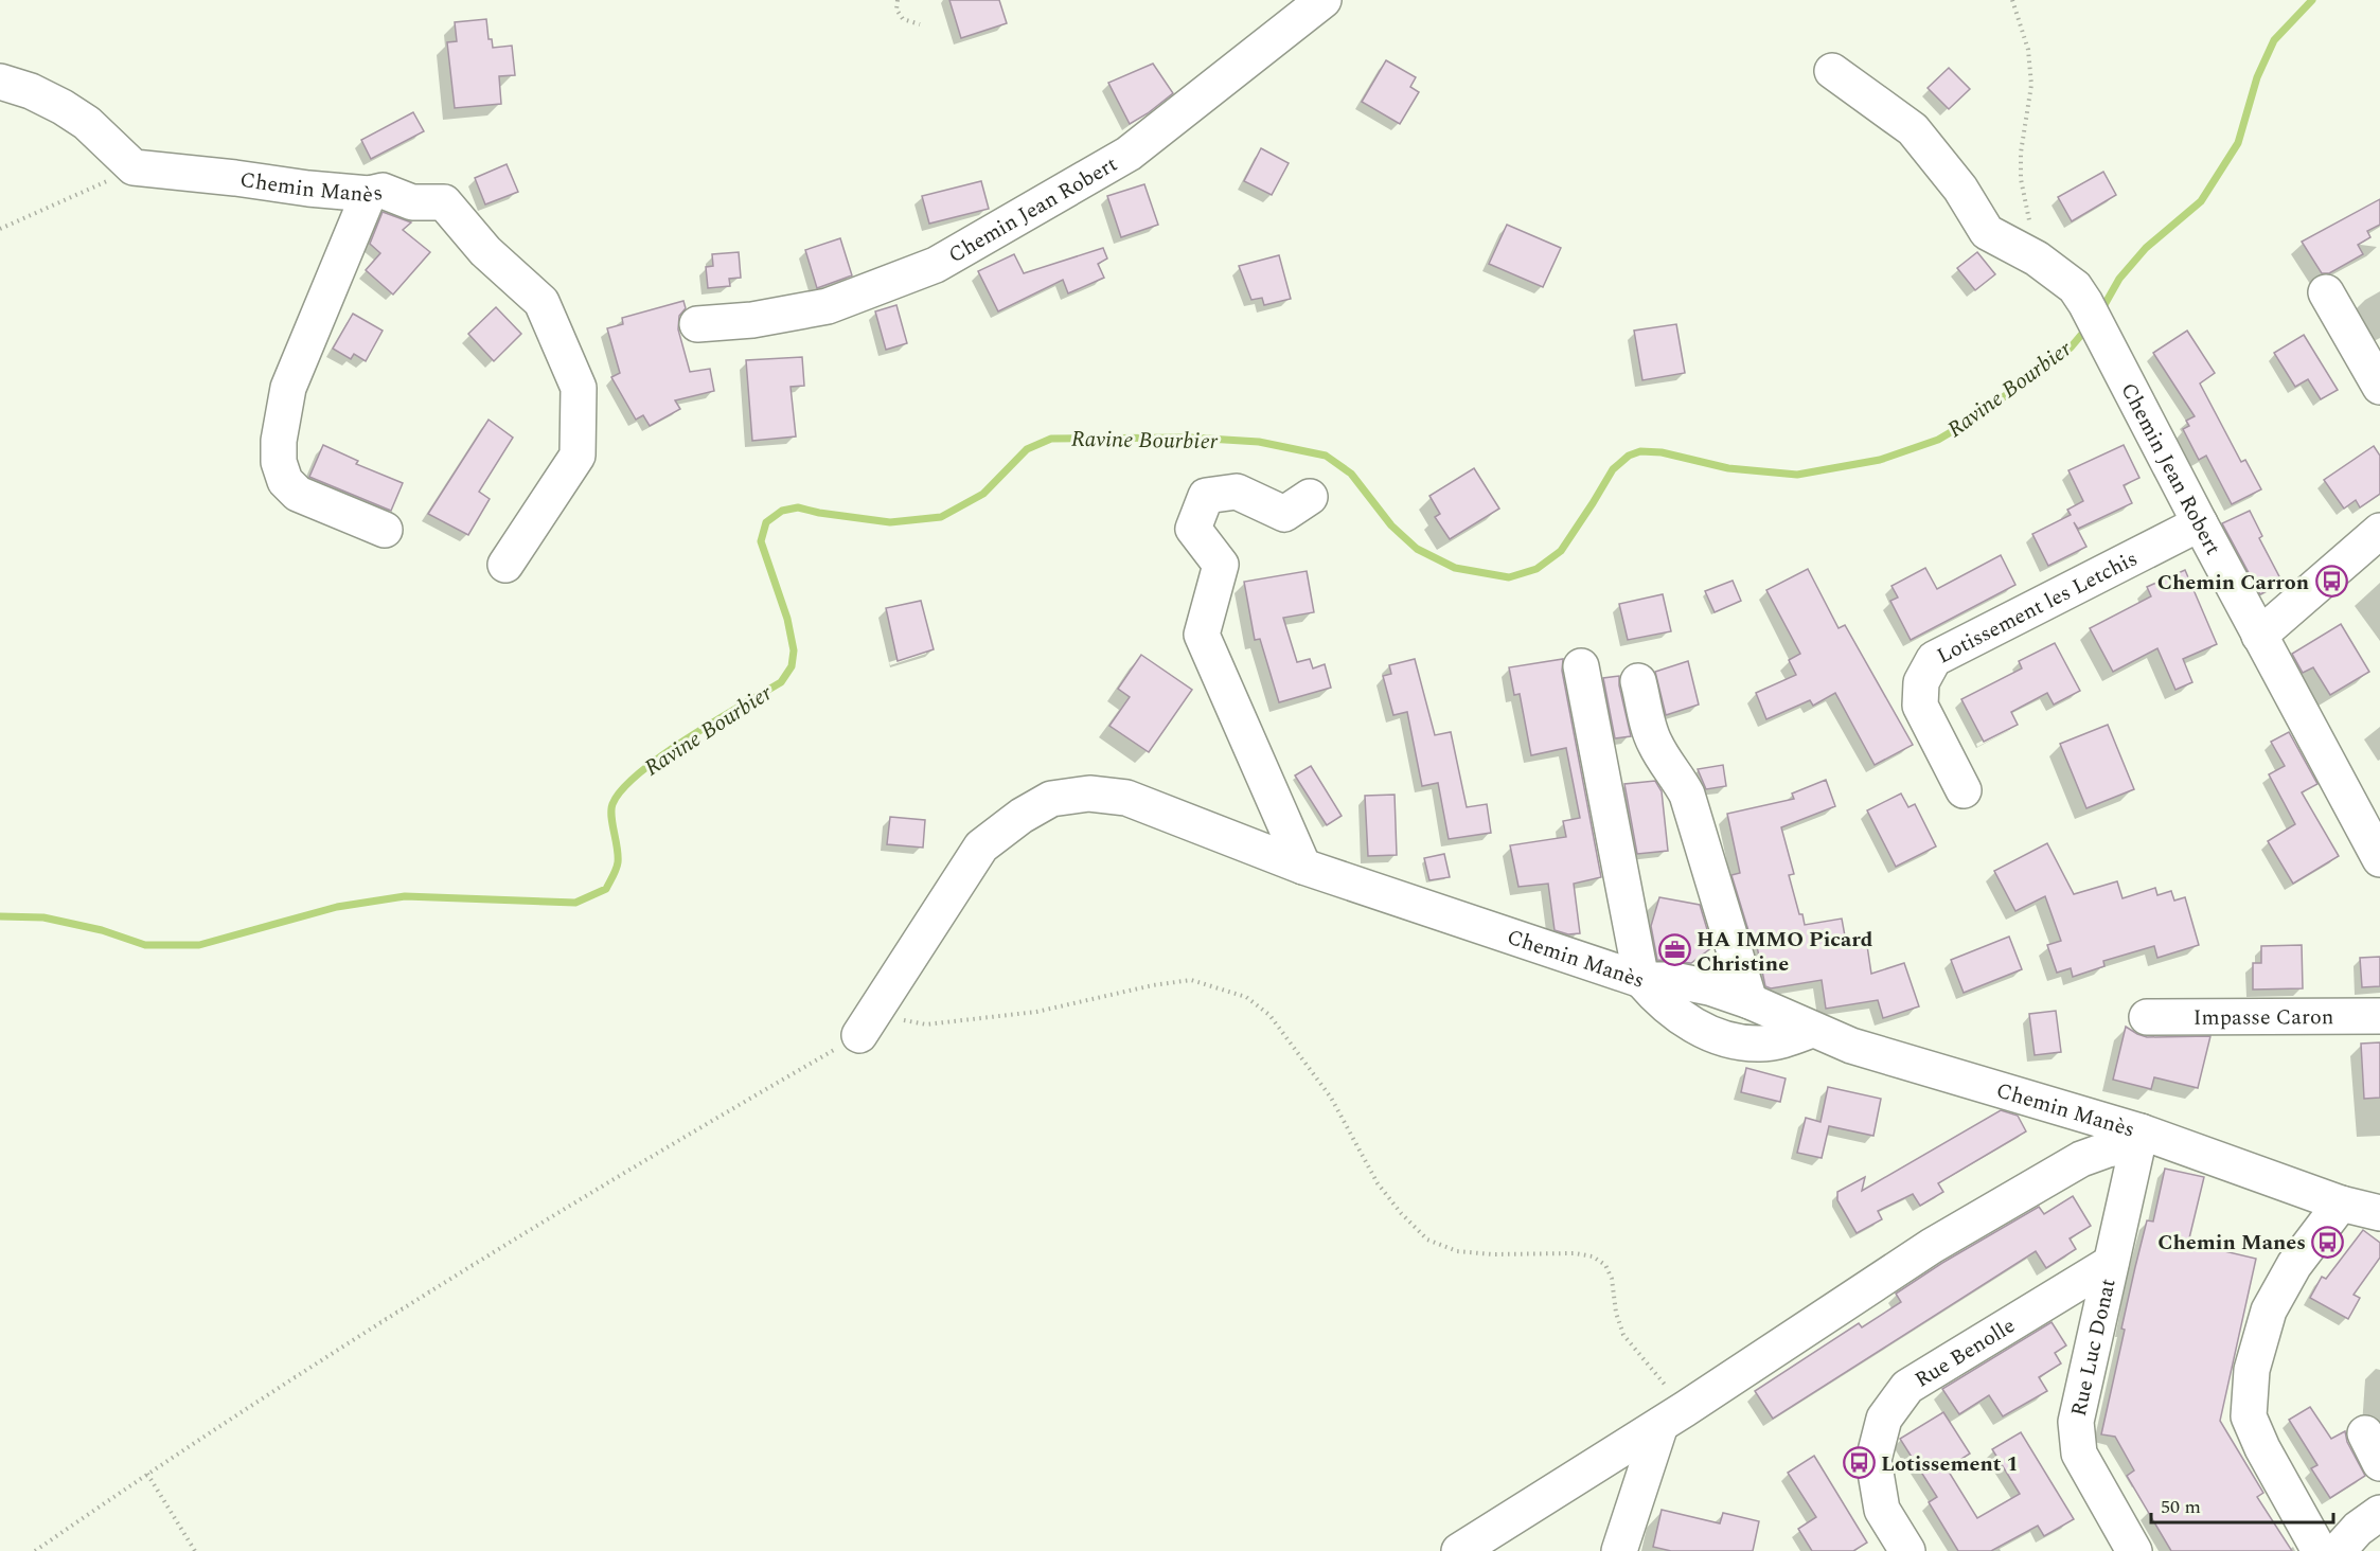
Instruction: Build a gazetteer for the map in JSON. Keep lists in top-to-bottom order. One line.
{"streets":{"street":["Chemin Manès","Chemin Jean Robert","Lotissement les Letchis","Impasse Caron","Rue Luc Donat","Rue Benolle"]},"crossings":[["Chemin Manès","Rue Luc Donat"],["Chemin Jean Robert","Lotissement les Letchis"],["Rue Luc Donat","Rue Benolle"]],"water":["Ravine Bourbier"],"places":{"bus stop":["Chemin Carron","Chemin Manes","Lotissement 1"],"office":["HA IMMO Picard Christine"]},"scale_bar":"50 m"}
